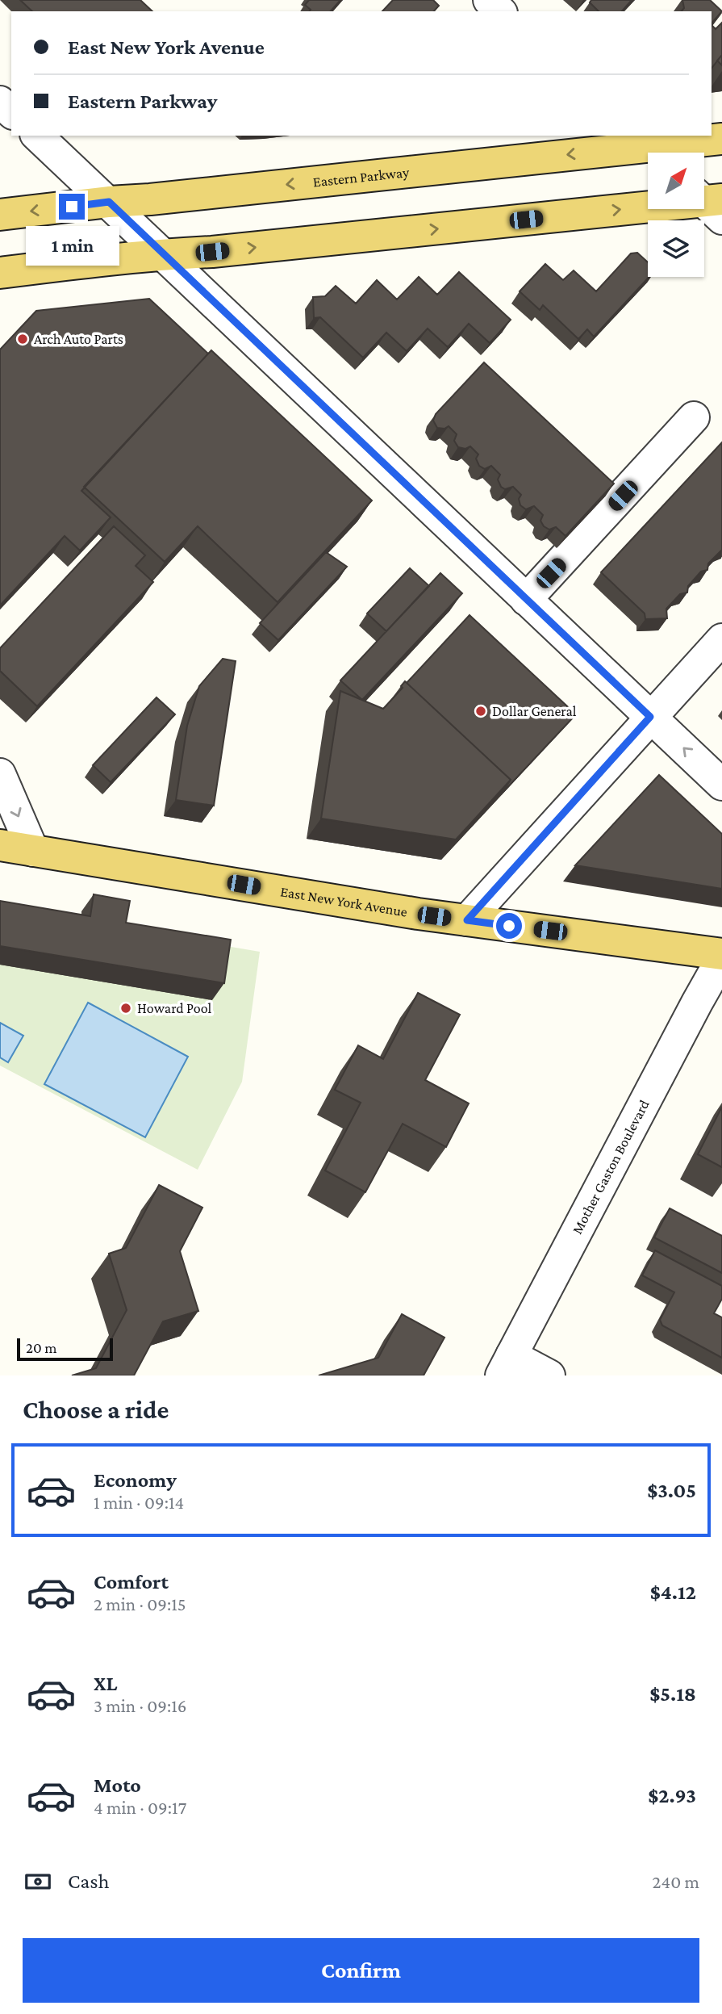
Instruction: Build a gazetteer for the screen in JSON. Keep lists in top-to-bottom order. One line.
{"streets":{"main road":["Eastern Parkway","East New York Avenue"],"street":["Mother Gaston Boulevard"]},"places":["Arch Auto Parts","Dollar General","Howard Pool"],"scale_bar":"20 m","north":"top right","page":{"banner":["East New York Avenue","Eastern Parkway"],"bubble":"1 min","scale":"20 m","heading":"Choose a ride","list":[{"name":"Economy","note":"1 min · 09:14","value":"$3.05"},{"name":"Comfort","note":"2 min · 09:15","value":"$4.12"},{"name":"XL","note":"3 min · 09:16","value":"$5.18"},{"name":"Moto","note":"4 min · 09:17","value":"$2.93"}],"pay":["Cash","240 m"],"buttons":"Confirm"}}
